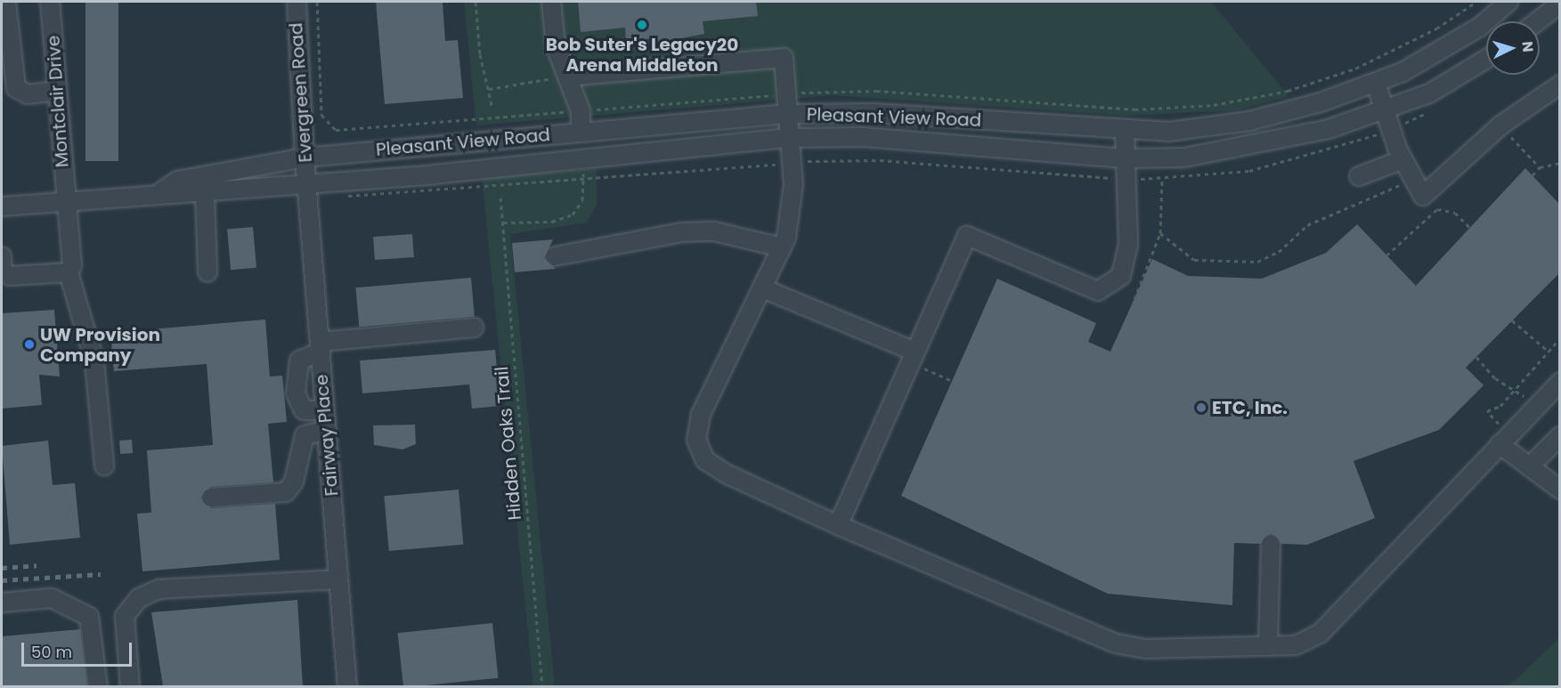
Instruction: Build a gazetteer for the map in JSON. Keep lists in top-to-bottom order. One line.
{"streets":{"street":["Evergreen Road","Montclair Drive","Pleasant View Road","Fairway Place"],"path":["Hidden Oaks Trail"]},"crossings":[["Evergreen Road","Pleasant View Road"],["Evergreen Road","Fairway Place"],["Montclair Drive","Pleasant View Road"],["Pleasant View Road","Fairway Place"]],"places":["Bob Suter's Legacy20 Arena Middleton","UW Provision Company","ETC, Inc."],"scale_bar":"50 m","north":"right"}
